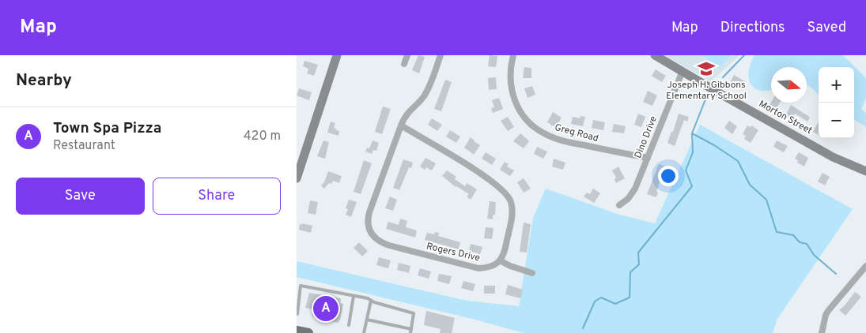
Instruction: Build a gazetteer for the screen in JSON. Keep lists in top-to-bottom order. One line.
{"streets":{"street":["Morton Street","Greg Road","Dino Drive","Rogers Drive"]},"crossings":[["Morton Street","Dino Drive"],["Greg Road","Dino Drive"]],"places":{"school or university":["Joseph H. Gibbons Elementary School"]},"north":"right","page":{"header":"Map","nav":["Map","Directions","Saved"],"heading":"Nearby","map_buttons":["+","−"],"list":[{"mark":"A","name":"Town Spa Pizza","note":"Restaurant","value":"420 m"}],"buttons":["Save","Share"],"pins":"A"}}
